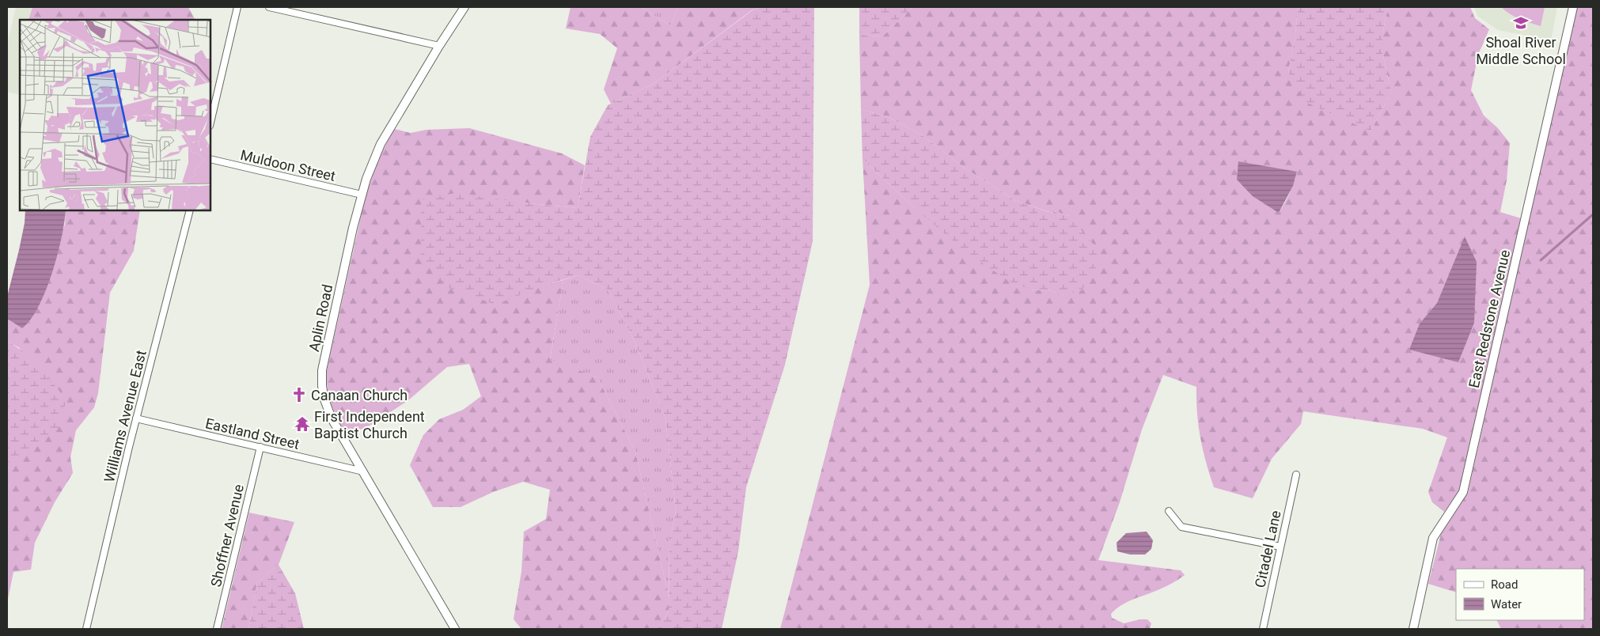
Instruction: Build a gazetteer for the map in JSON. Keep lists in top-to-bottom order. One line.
{"streets":{"street":["Muldoon Street","Aplin Road","East Redstone Avenue","Williams Avenue East","Eastland Street","Shoffner Avenue","Citadel Lane"]},"crossings":[["Muldoon Street","Aplin Road"],["Aplin Road","Eastland Street"],["Williams Avenue East","Eastland Street"],["Eastland Street","Shoffner Avenue"]],"places":{"school or university":["Shoal River Middle School"],"church":["Canaan Church"],"temple":["First Independent Baptist Church"]},"legend":["Road","Water"]}
